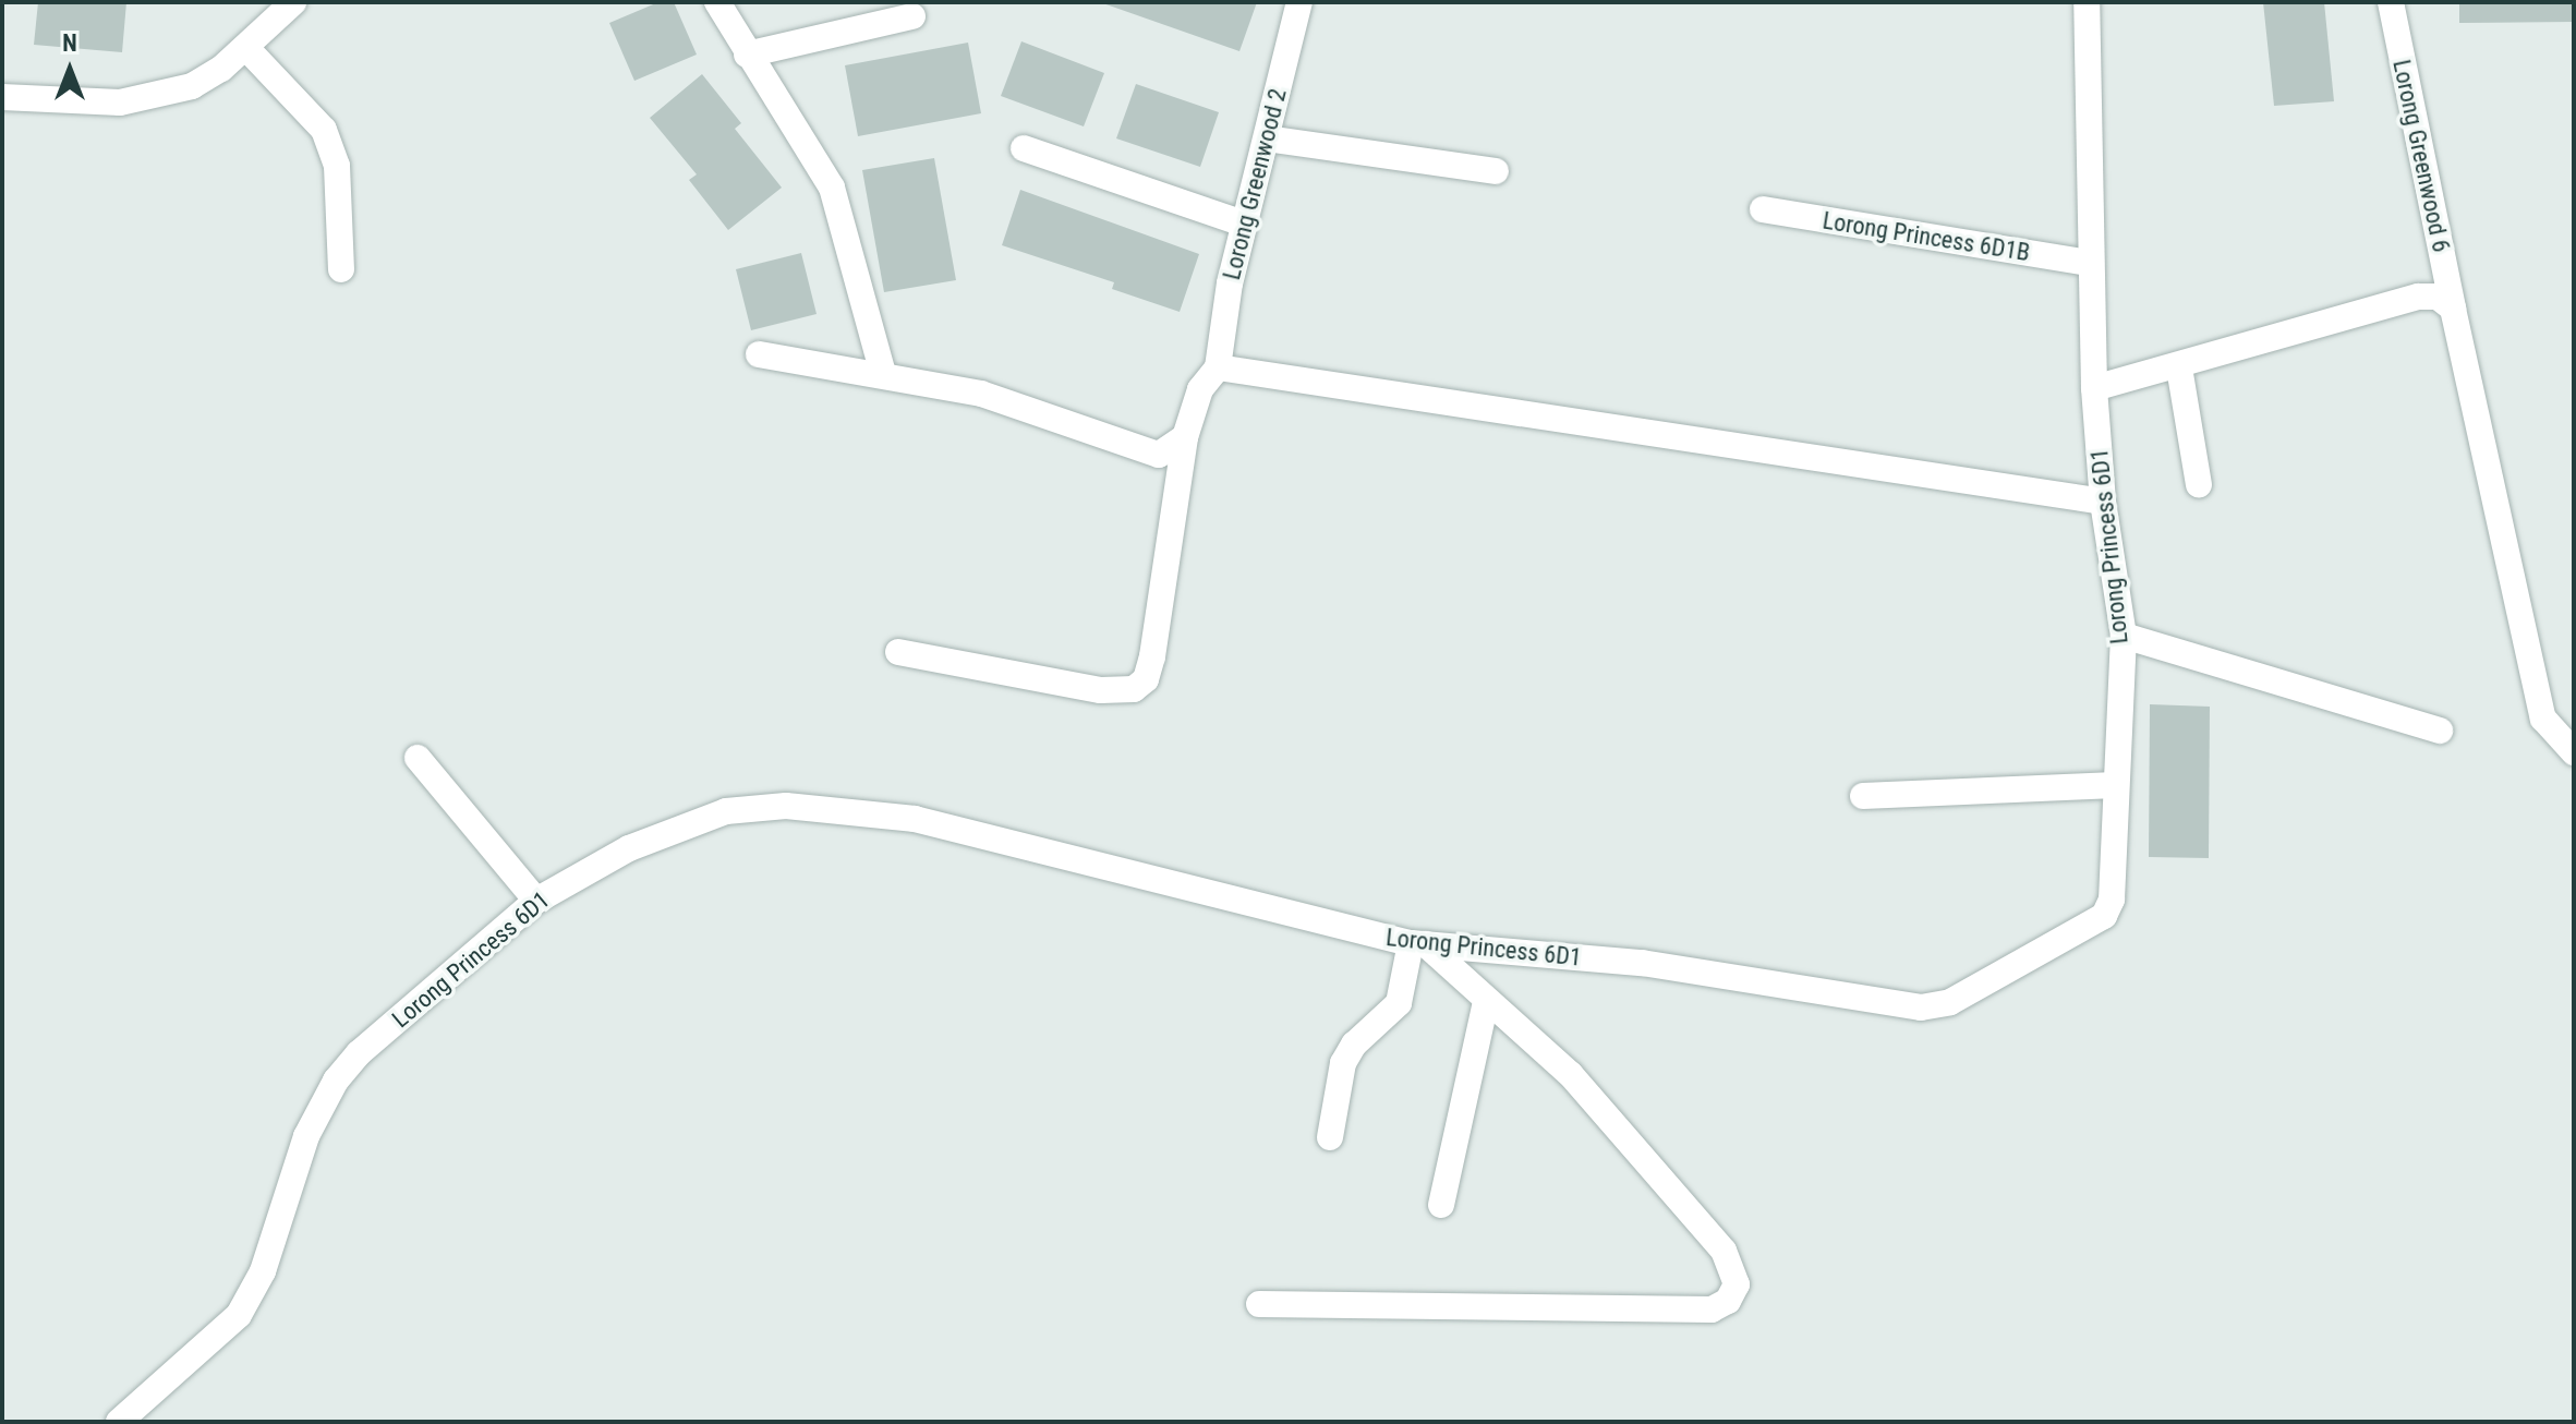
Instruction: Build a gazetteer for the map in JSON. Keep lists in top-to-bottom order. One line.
{"streets":{"street":["Lorong Greenwood 6","Lorong Greenwood 2","Lorong Princess 6D1B","Lorong Princess 6D1"]},"crossings":[["Lorong Princess 6D1B","Lorong Princess 6D1"]],"north":"top"}
